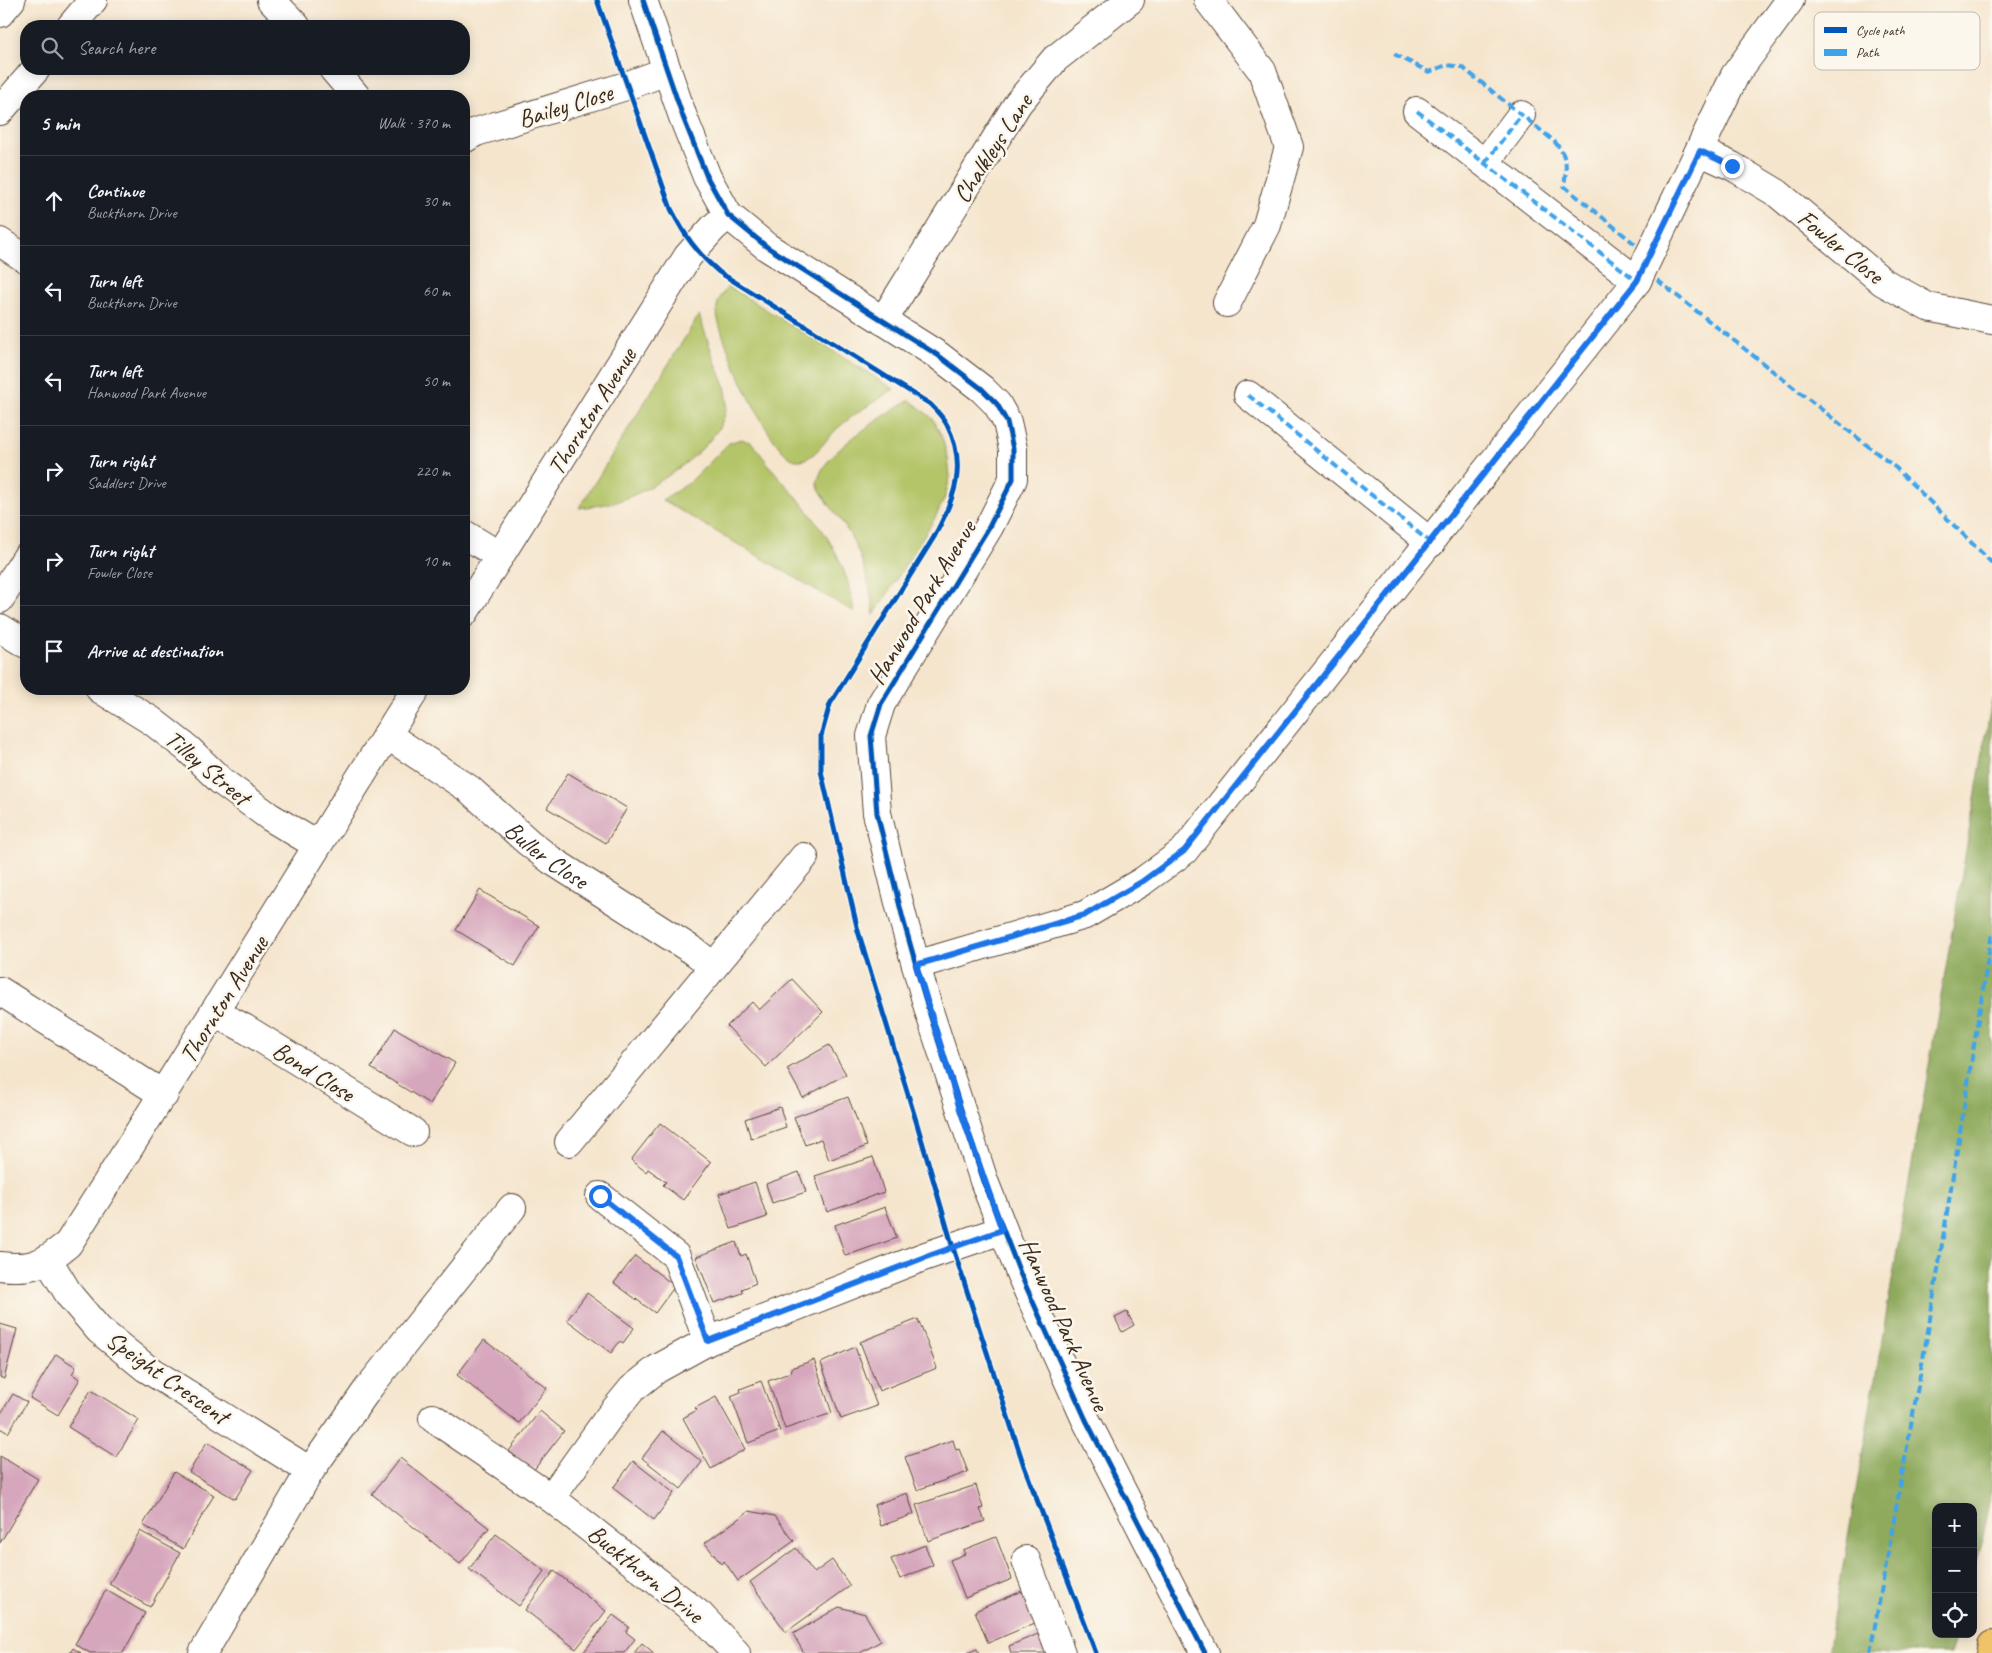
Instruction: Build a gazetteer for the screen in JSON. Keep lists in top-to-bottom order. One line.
{"streets":{"street":["Bailey Close","Chalkleys Lane","Fowler Close","Thornton Avenue","Hanwood Park Avenue","Tilley Street","Buller Close","Bond Close","Speight Crescent","Buckthorn Drive"]},"crossings":[["Bailey Close","Hanwood Park Avenue"],["Chalkleys Lane","Hanwood Park Avenue"],["Thornton Avenue","Hanwood Park Avenue"],["Thornton Avenue","Tilley Street"],["Thornton Avenue","Buller Close"],["Thornton Avenue","Bond Close"],["Thornton Avenue","Speight Crescent"]],"legend":["Cycle path","Path"],"page":{"search":"Search here","heading":["5 min","Walk · 370 m"],"list":[["Continue","Buckthorn Drive","30 m"],["Turn left","Buckthorn Drive","60 m"],["Turn left","Hanwood Park Avenue","50 m"],["Turn right","Saddlers Drive","220 m"],["Turn right","Fowler Close","10 m"],"Arrive at destination"],"map_buttons":["+","−"]}}
